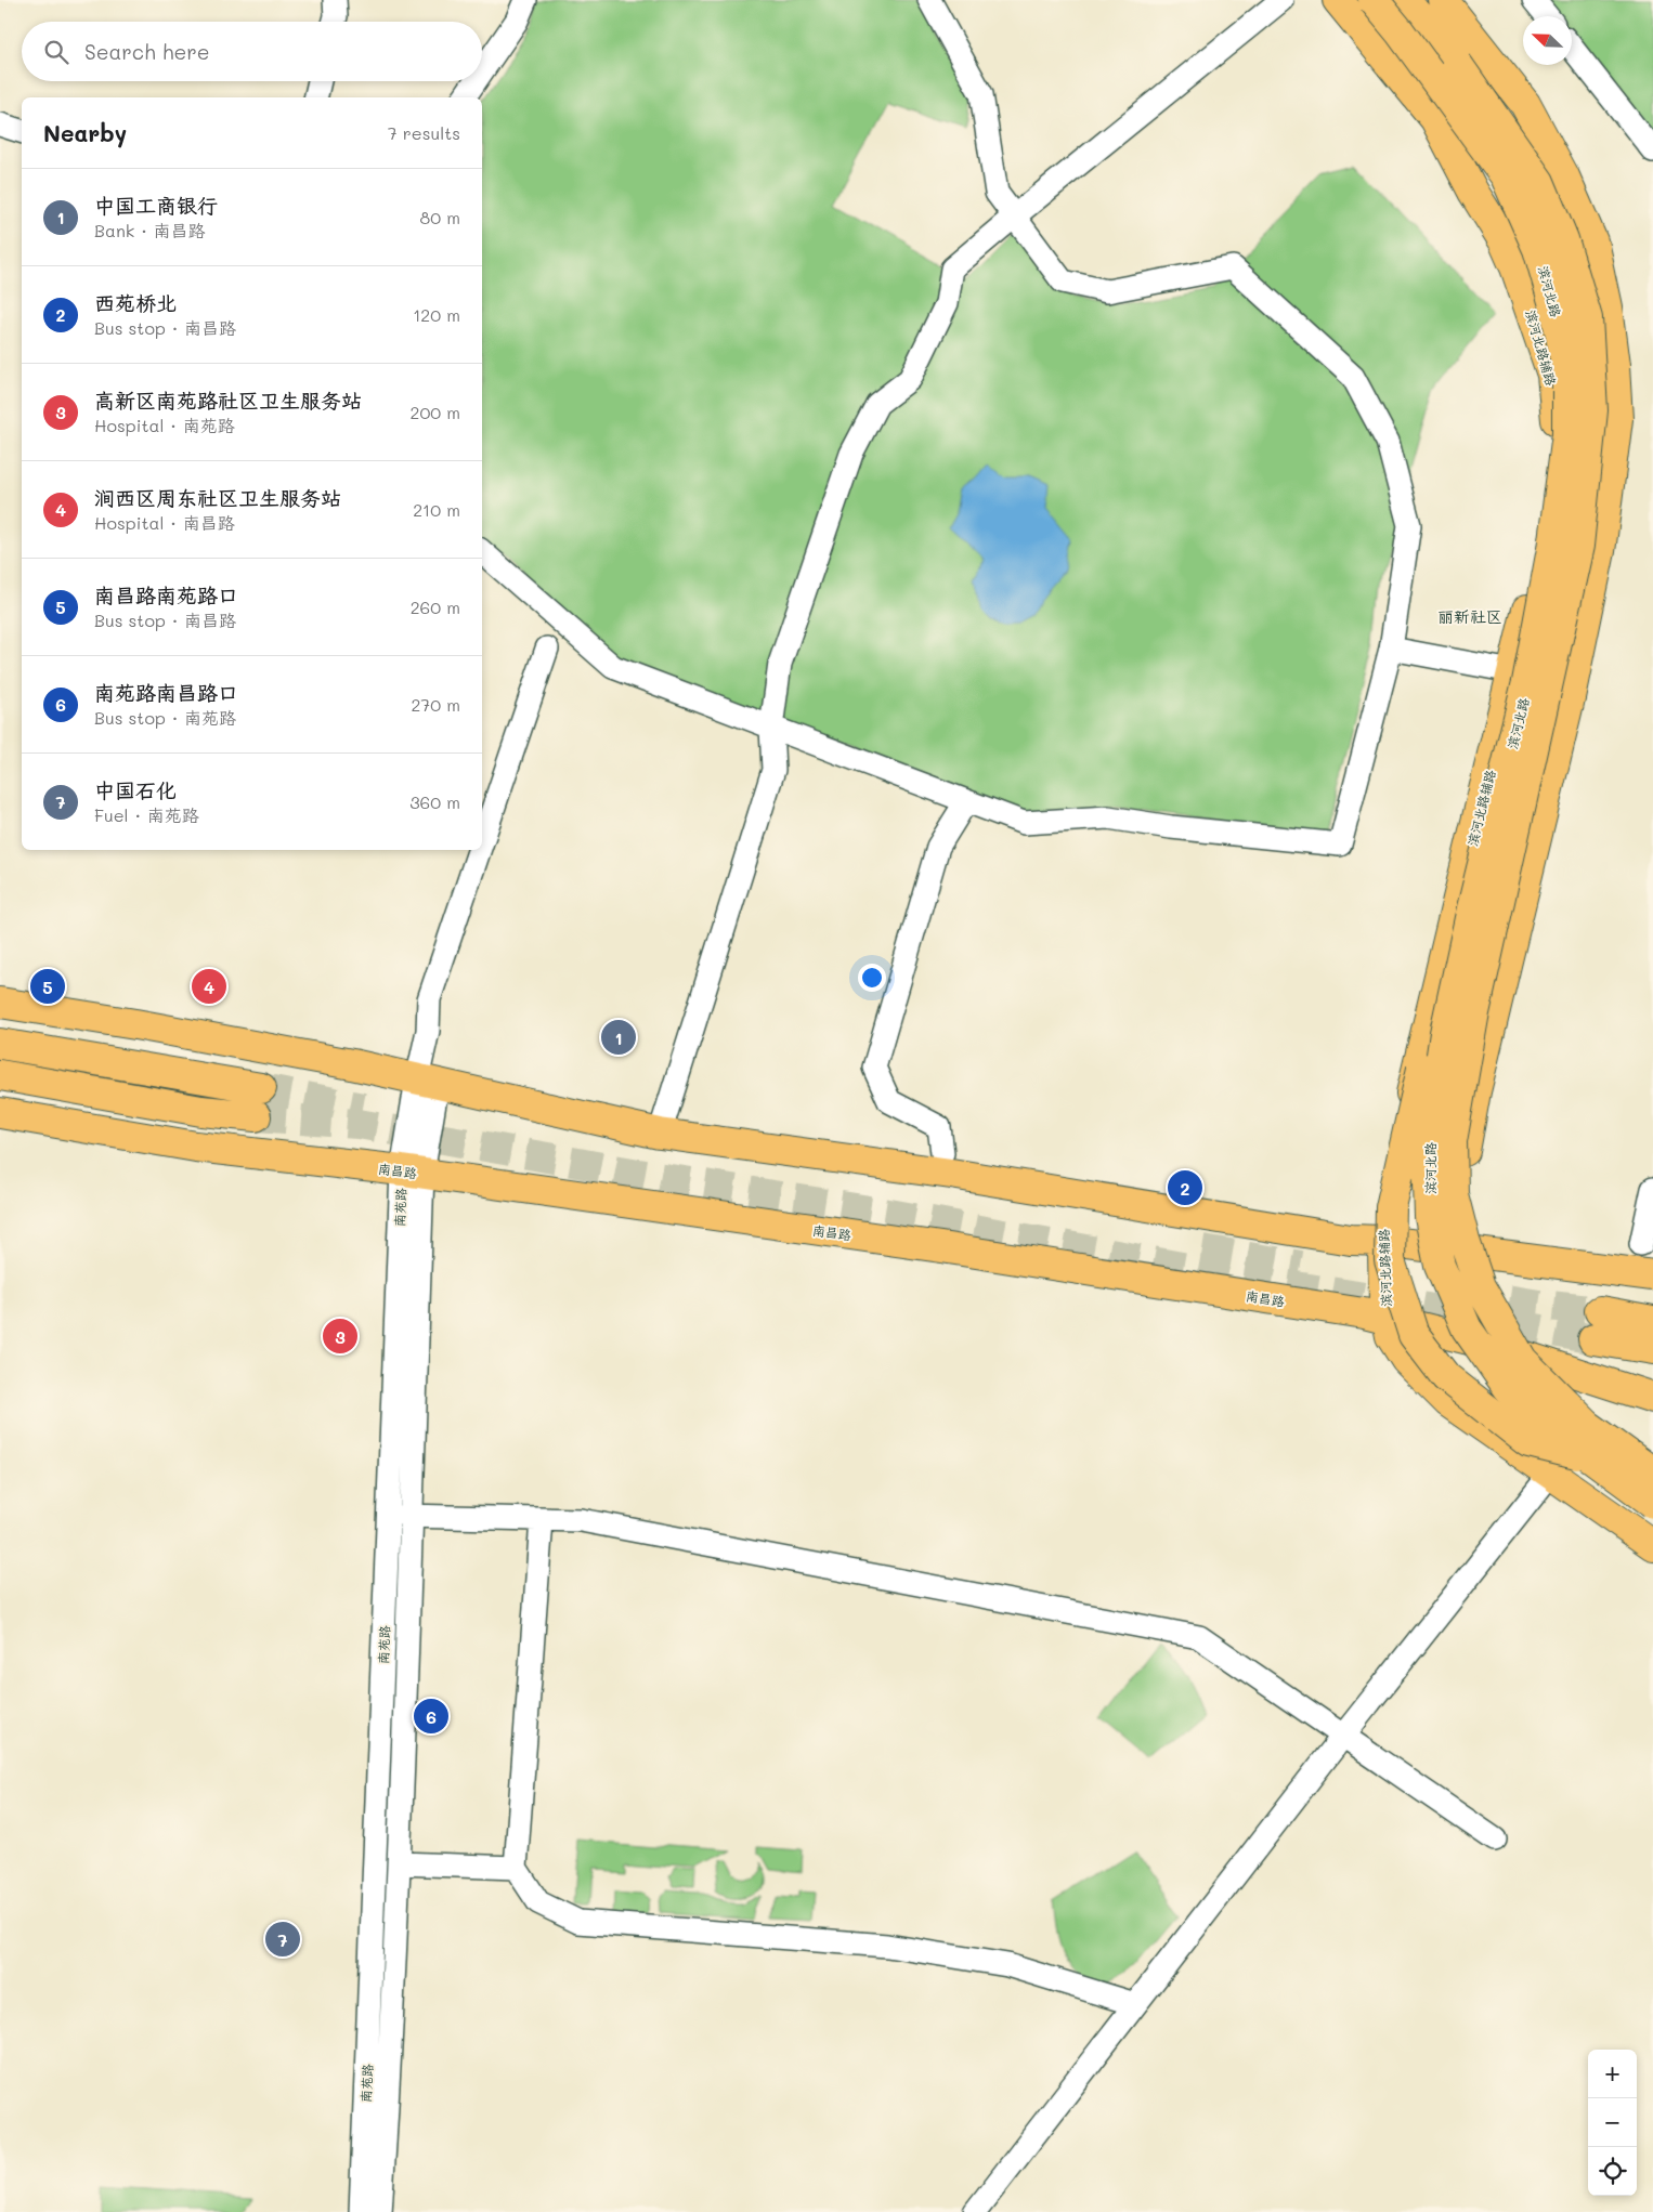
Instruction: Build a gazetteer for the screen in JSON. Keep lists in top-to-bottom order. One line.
{"streets":{"main road":["滨河北路","滨河北路辅路","南昌路"],"street":["南苑路"]},"crossings":[["滨河北路辅路","南昌路"],["南昌路","南苑路"]],"districts":["丽新社区"],"north":"top left","page":{"search":"Search here","heading":["Nearby","7 results"],"list":[{"mark":"1","name":"中国工商银行","note":"Bank · 南昌路","value":"80 m"},{"mark":"2","name":"西苑桥北","note":"Bus stop · 南昌路","value":"120 m"},{"mark":"3","name":"高新区南苑路社区卫生服务站","note":"Hospital · 南苑路","value":"200 m"},{"mark":"4","name":"涧西区周东社区卫生服务站","note":"Hospital · 南昌路","value":"210 m"},{"mark":"5","name":"南昌路南苑路口","note":"Bus stop · 南昌路","value":"260 m"},{"mark":"6","name":"南苑路南昌路口","note":"Bus stop · 南苑路","value":"270 m"},{"mark":"7","name":"中国石化","note":"Fuel · 南苑路","value":"360 m"}],"pins":["4","5","1","2","3","6","7"],"map_buttons":["+","−"]}}
